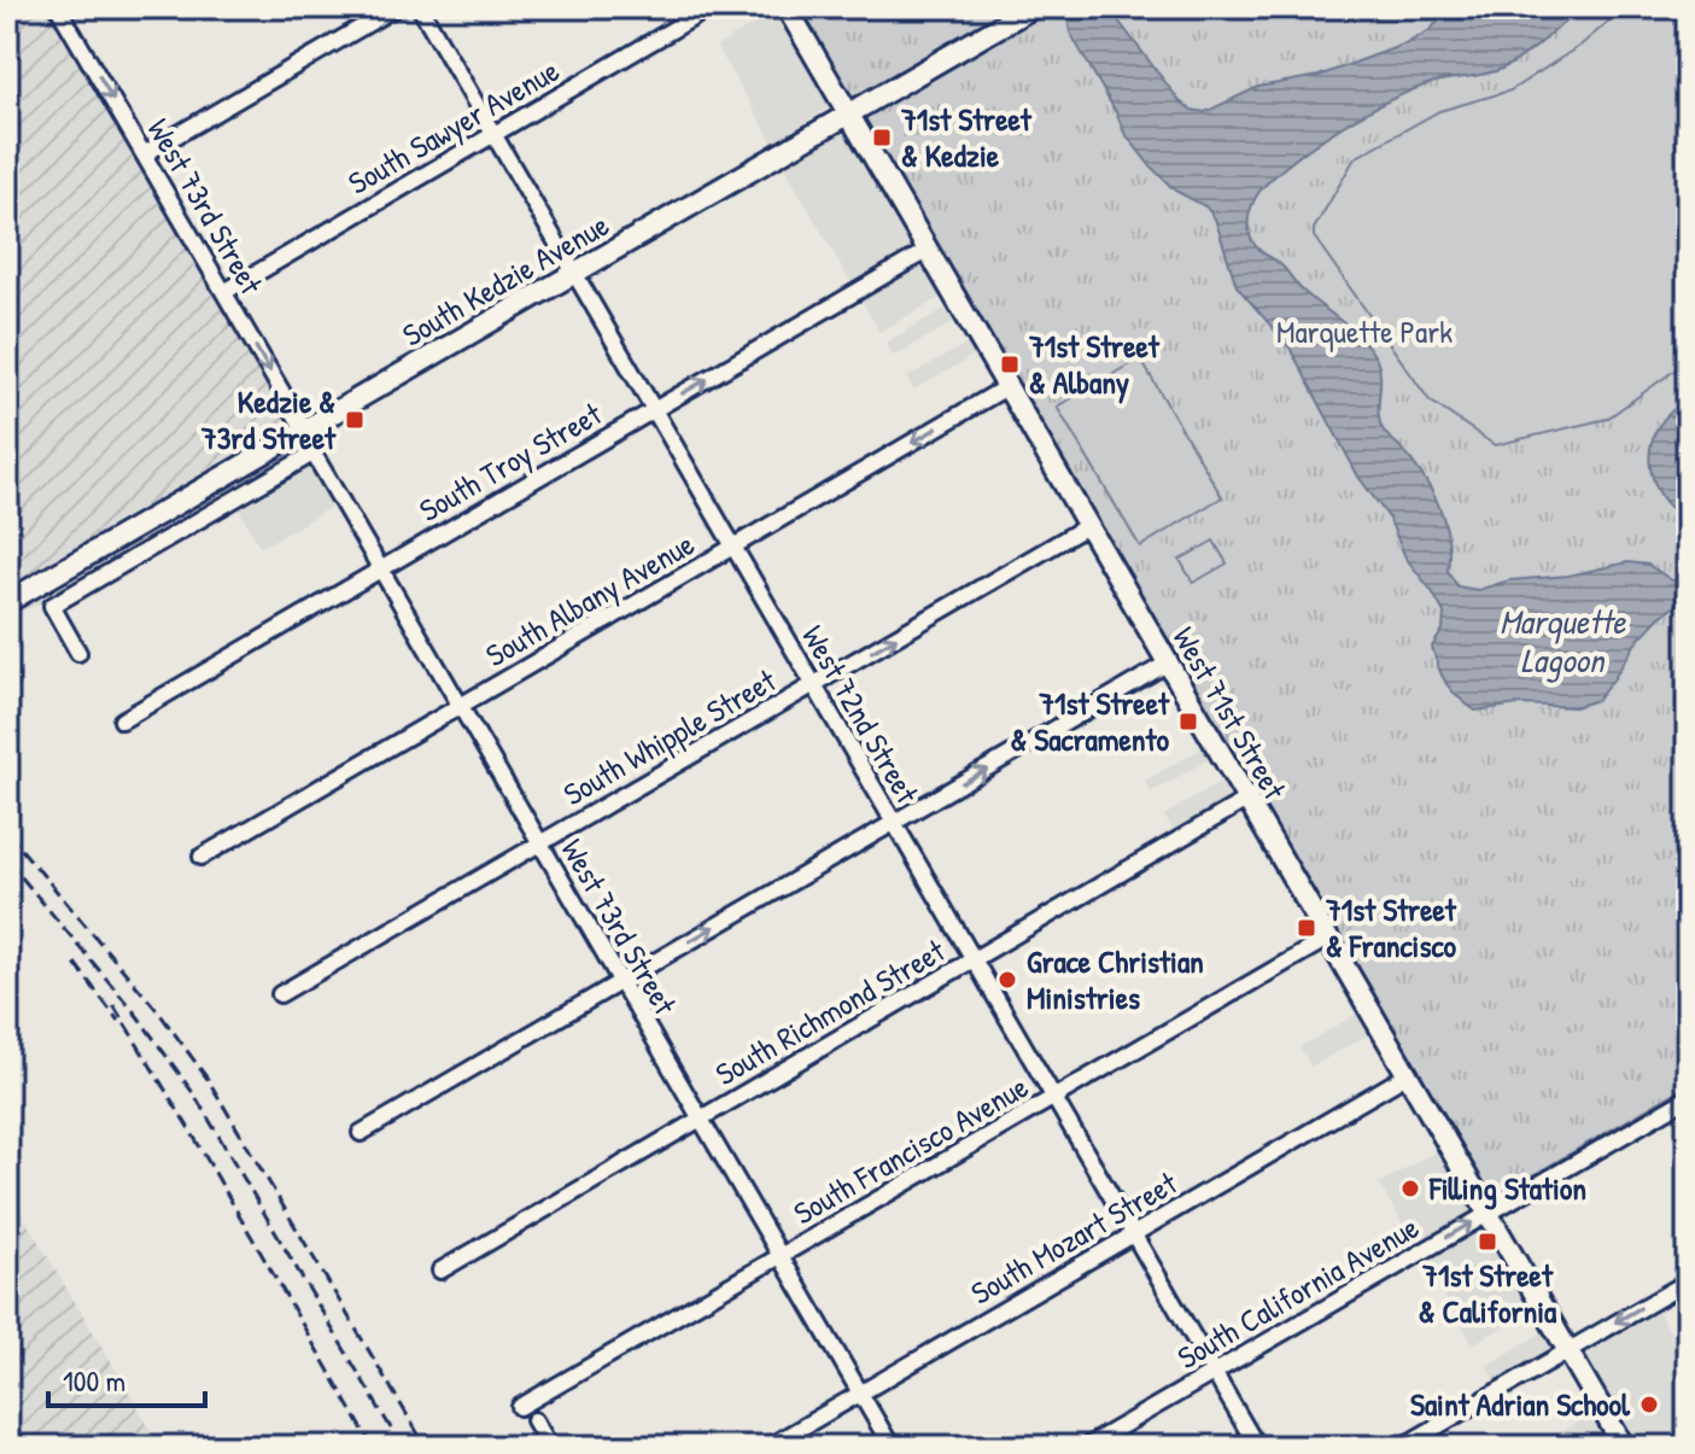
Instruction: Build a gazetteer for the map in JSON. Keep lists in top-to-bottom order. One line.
{"streets":{"main road":["South Kedzie Avenue","West 71st Street"],"street":["South Sawyer Avenue","West 73rd Street","South Troy Street","South Albany Avenue","West 72nd Street","South Whipple Street","South Richmond Street","South Francisco Avenue","South Mozart Street","South California Avenue"]},"crossings":[["South Sawyer Avenue","West 73rd Street"],["South Sawyer Avenue","West 72nd Street"],["West 73rd Street","South Kedzie Avenue"],["West 73rd Street","South Troy Street"],["West 73rd Street","South Albany Avenue"],["West 73rd Street","South Whipple Street"],["West 73rd Street","South Richmond Street"],["West 73rd Street","South Francisco Avenue"],["West 73rd Street","South Mozart Street"],["South Kedzie Avenue","West 71st Street"],["South Kedzie Avenue","West 72nd Street"],["South Troy Street","West 71st Street"],["South Troy Street","West 72nd Street"],["South Albany Avenue","West 71st Street"],["South Albany Avenue","West 72nd Street"],["West 71st Street","South Whipple Street"],["West 71st Street","South Richmond Street"],["West 71st Street","South Francisco Avenue"],["West 71st Street","South Mozart Street"],["West 71st Street","South California Avenue"],["West 72nd Street","South Whipple Street"],["West 72nd Street","South Richmond Street"],["West 72nd Street","South Francisco Avenue"],["West 72nd Street","South Mozart Street"],["West 72nd Street","South California Avenue"]],"one_way":["South California Avenue"],"water":["Marquette Lagoon"],"parks":["Marquette Park"],"places":{"transit":["71st Street & Kedzie","71st Street & Albany","Kedzie & 73rd Street","71st Street & Sacramento","71st Street & Francisco","71st Street & California"],"other":["Grace Christian Ministries","Filling Station","Saint Adrian School"]},"scale_bar":"100 m"}
